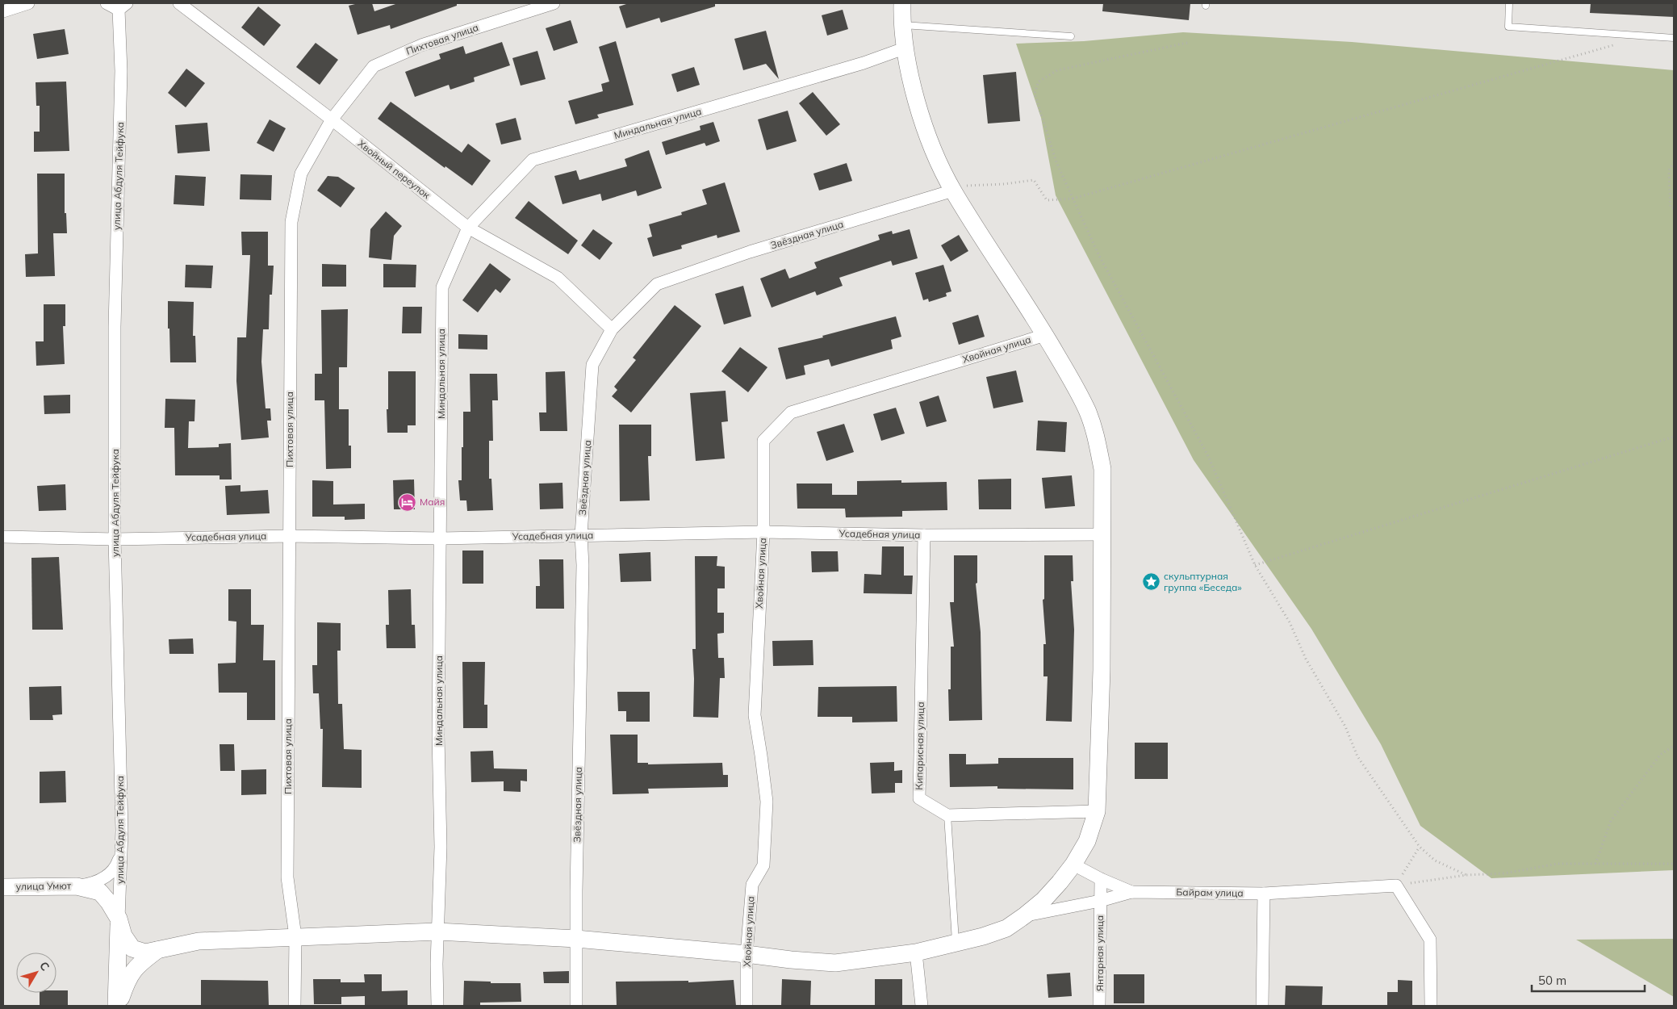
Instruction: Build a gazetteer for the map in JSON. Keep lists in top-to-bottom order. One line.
{"streets":{"street":["Пихтовая улица","Миндальная улица","Хвойный переулок","улица Абдуля Тейфука","Звёздная улица","Хвойная улица","Усадебная улица","Кипарисная улица","улица Умют","Байрам улица","Янтарная улица"]},"crossings":[["Пихтовая улица","Хвойный переулок"],["Пихтовая улица","Усадебная улица"],["Пихтовая улица","улица Умют"],["Миндальная улица","Хвойный переулок"],["Миндальная улица","Усадебная улица"],["Миндальная улица","улица Умют"],["Хвойный переулок","Звёздная улица"],["улица Абдуля Тейфука","Усадебная улица"],["улица Абдуля Тейфука","улица Умют"],["Звёздная улица","Усадебная улица"],["Звёздная улица","улица Умют"],["Хвойная улица","Усадебная улица"],["Хвойная улица","улица Умют"],["Усадебная улица","Кипарисная улица"],["Усадебная улица","улица Умют"],["улица Умют","Байрам улица"],["Байрам улица","Янтарная улица"]],"places":{"hotel":["Майя"],"place":["скульптурная группа «Беседа»"]},"scale_bar":"50 m","north":"top right"}
